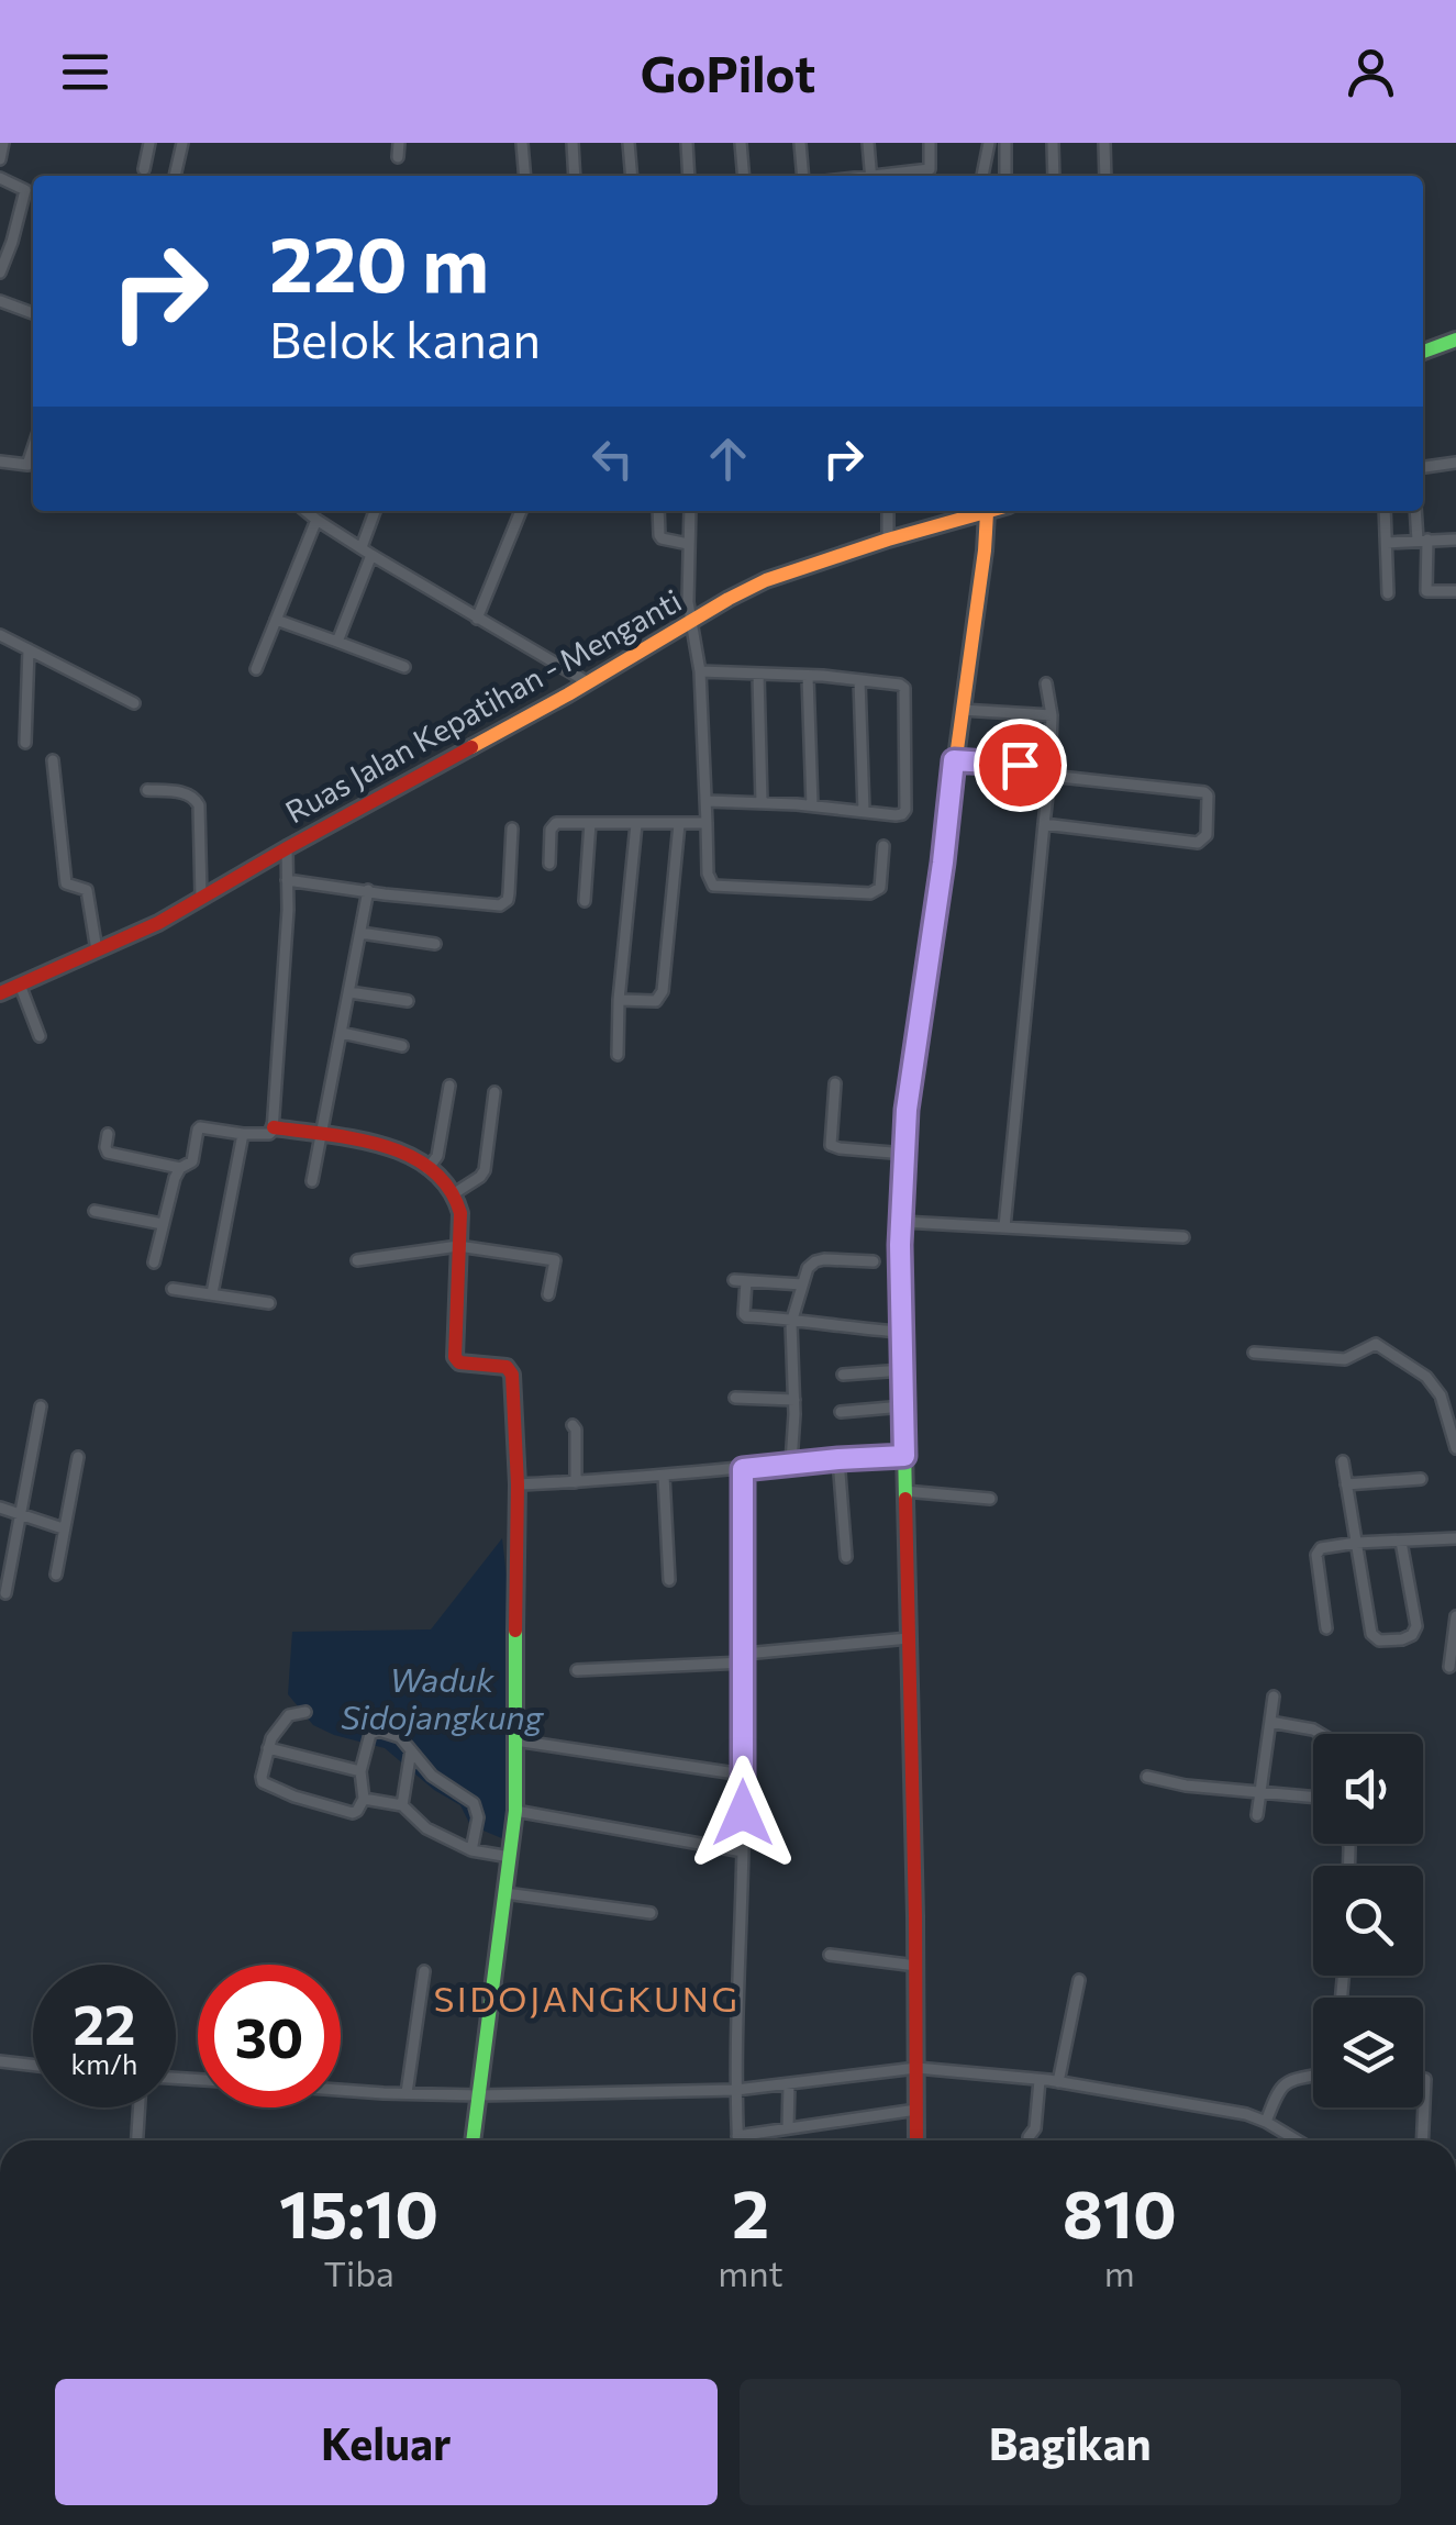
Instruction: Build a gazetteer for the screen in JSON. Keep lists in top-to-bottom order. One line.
{"streets":{"street":["Ruas Jalan Kepatihan - Menganti"]},"districts":["SIDOJANGKUNG"],"water":["Waduk Sidojangkung"],"page":{"header":"GoPilot","turn":["220 m","Belok kanan"],"speed":"22 km/h","limit":"30","eta":["15:10","Tiba","2","mnt","810","m"],"buttons":["Keluar","Bagikan"]}}
